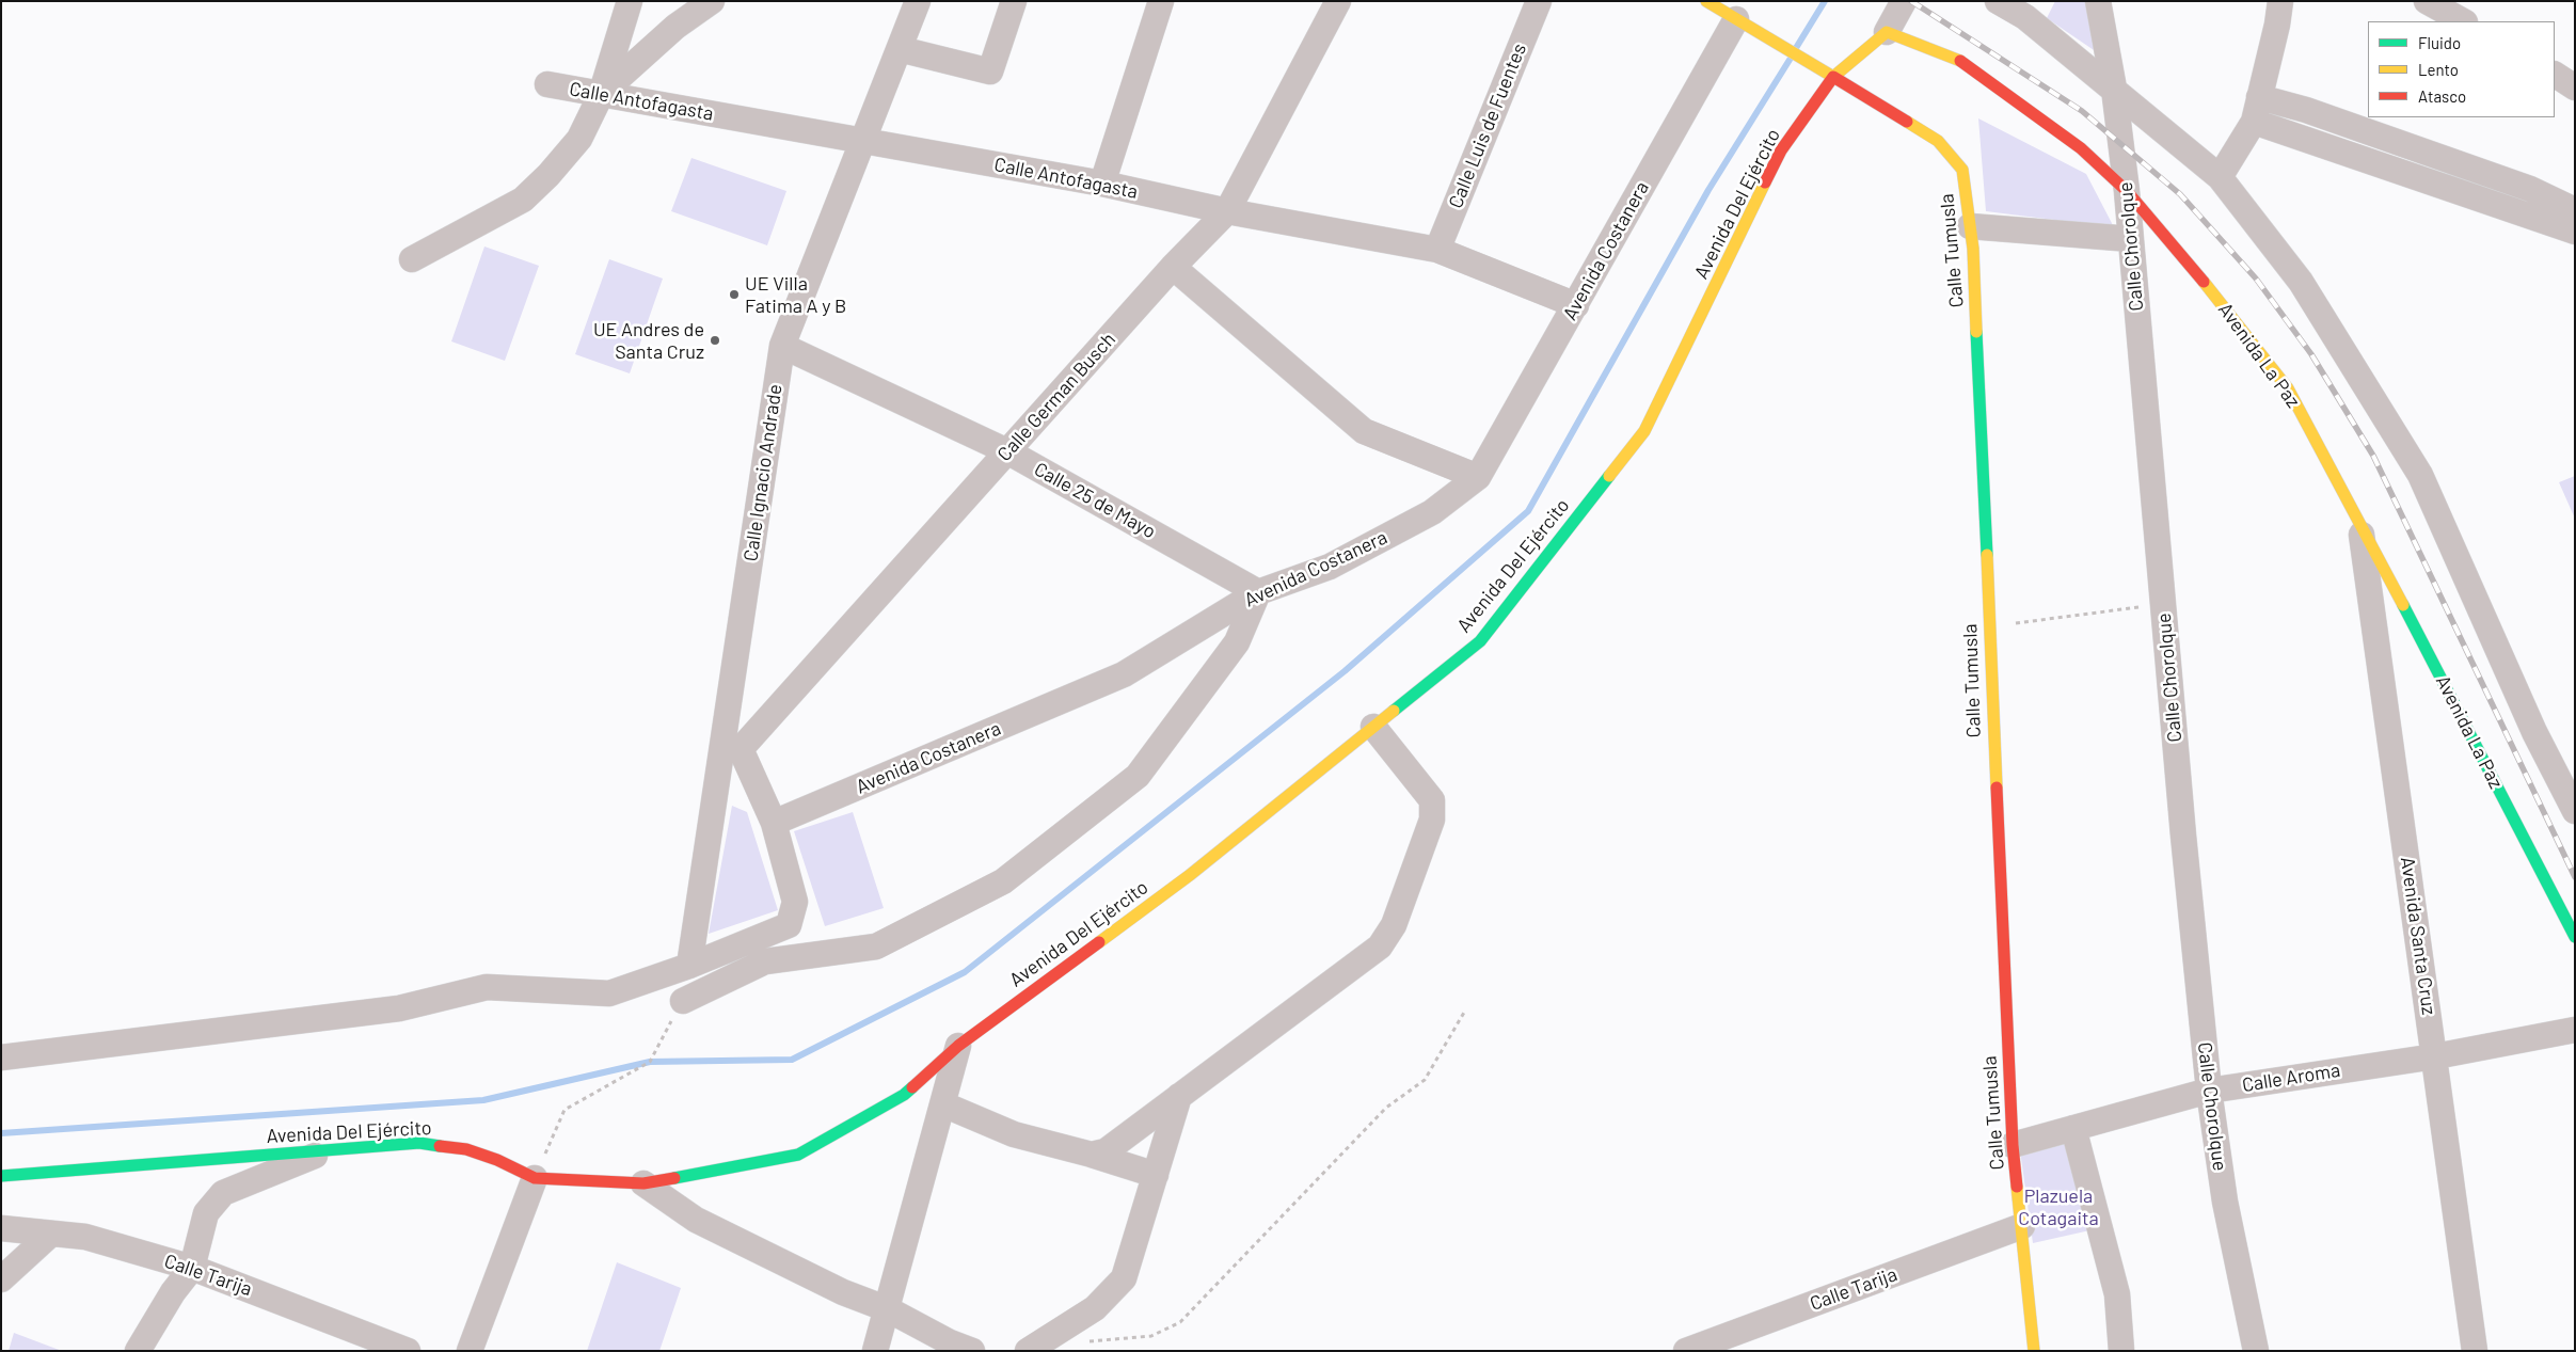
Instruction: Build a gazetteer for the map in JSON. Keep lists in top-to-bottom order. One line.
{"streets":{"street":["Calle Antofagasta","Calle Luis de Fuentes","Avenida Del Ejército","Calle Chorolque","Avenida Costanera","Calle Tumusla","Avenida La Paz","Calle German Busch","Calle Ignacio Andrade","Calle 25 de Mayo","Avenida Santa Cruz","Calle Aroma","Calle Tarija"]},"crossings":[["Calle Antofagasta","Calle Luis de Fuentes"],["Calle Antofagasta","Avenida Costanera"],["Calle Antofagasta","Calle German Busch"],["Calle Antofagasta","Calle Ignacio Andrade"],["Avenida Del Ejército","Calle Tumusla"],["Calle Chorolque","Avenida La Paz"],["Calle Chorolque","Calle Aroma"],["Avenida Costanera","Calle 25 de Mayo"],["Calle Tumusla","Calle Aroma"],["Calle Tumusla","Calle Tarija"],["Avenida La Paz","Avenida Santa Cruz"],["Calle German Busch","Calle Ignacio Andrade"],["Calle German Busch","Calle 25 de Mayo"],["Calle Ignacio Andrade","Calle 25 de Mayo"],["Avenida Santa Cruz","Calle Aroma"]],"parks":["Plazuela Cotagaita"],"places":["UE Villa Fatima A y B","UE Andres de Santa Cruz"],"legend":["Fluido","Lento","Atasco"]}
